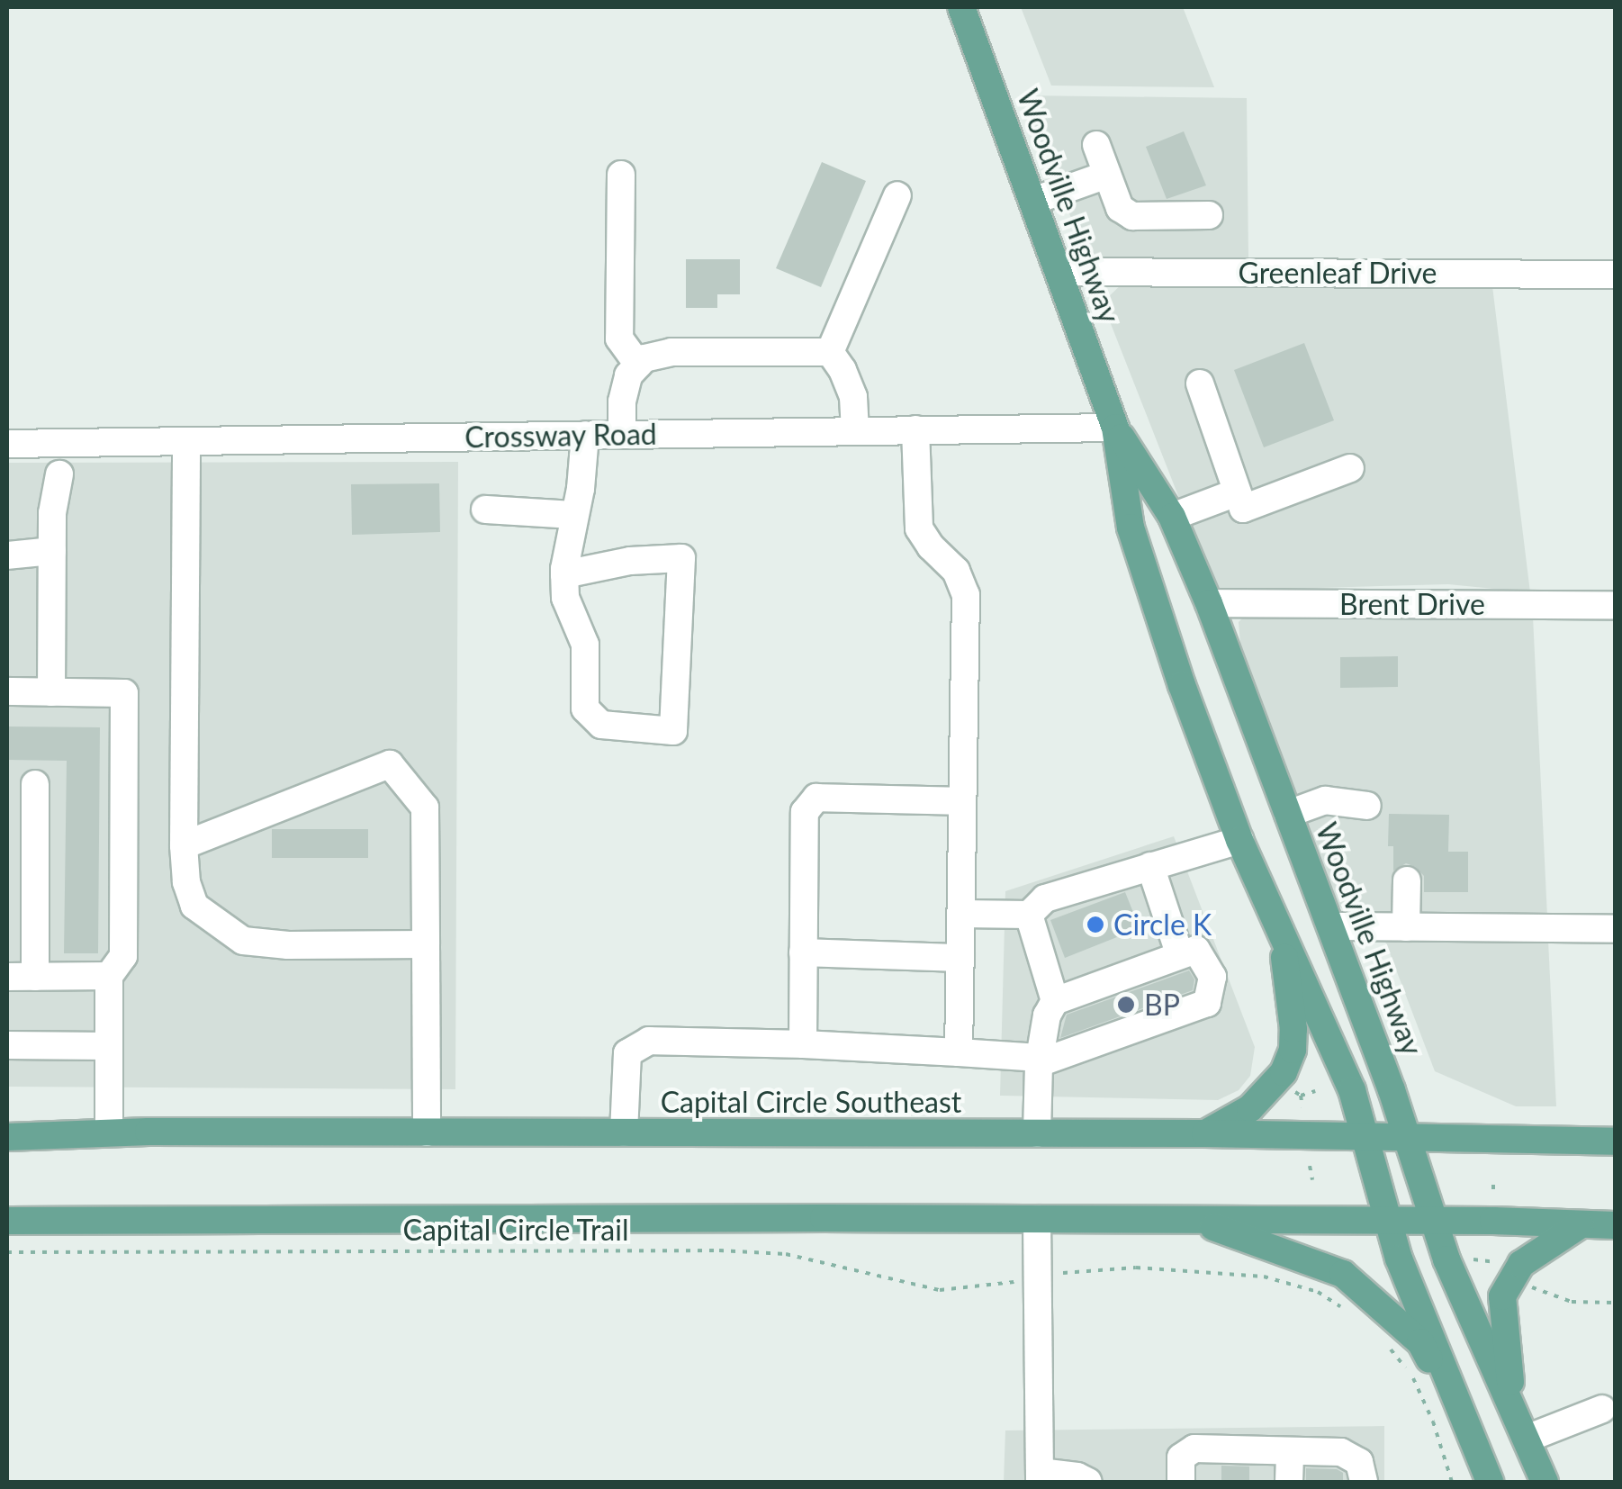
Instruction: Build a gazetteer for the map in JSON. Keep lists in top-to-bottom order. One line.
{"streets":{"main road":["Woodville Highway","Capital Circle Southeast"],"street":["Greenleaf Drive","Crossway Road","Brent Drive"],"path":["Capital Circle Trail"]},"crossings":[["Woodville Highway","Greenleaf Drive"],["Woodville Highway","Crossway Road"],["Woodville Highway","Brent Drive"],["Woodville Highway","Capital Circle Southeast"]],"places":["Circle K","BP"]}
